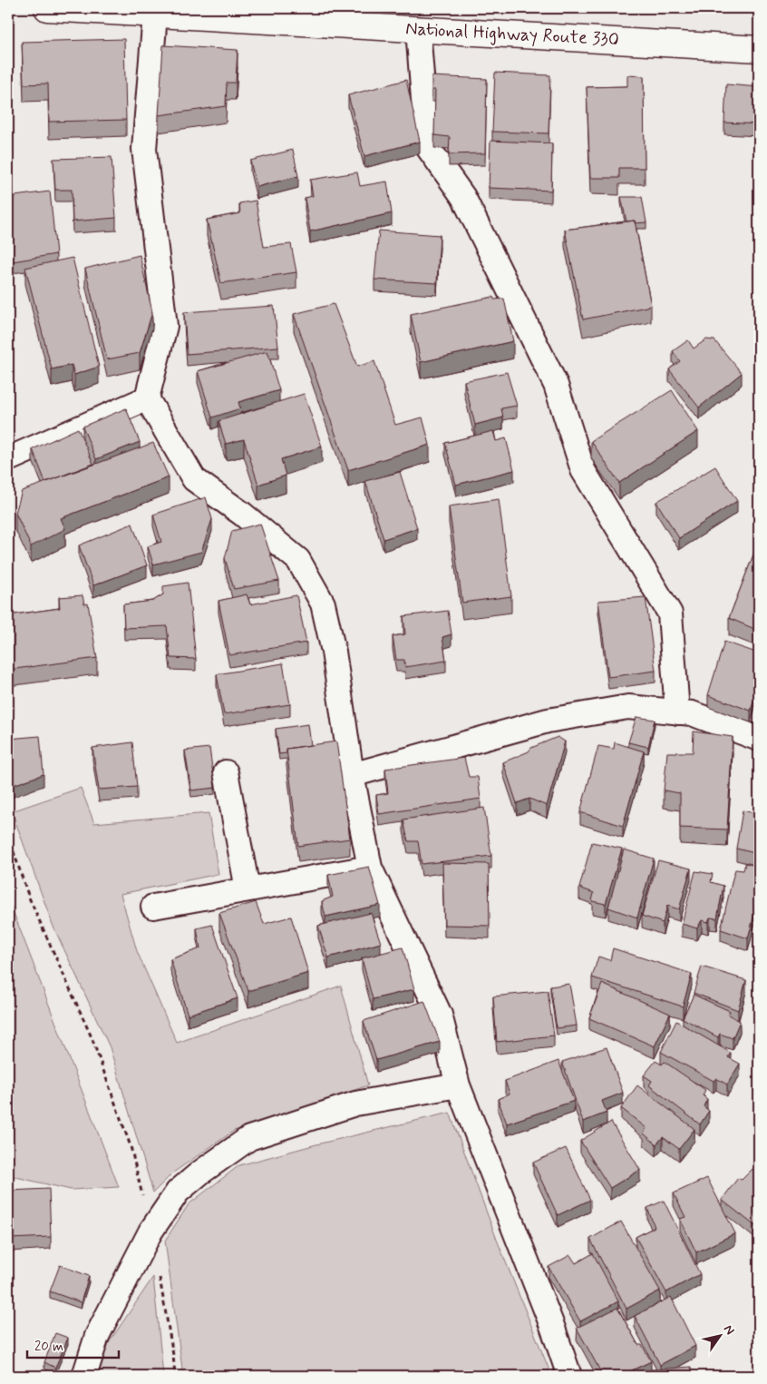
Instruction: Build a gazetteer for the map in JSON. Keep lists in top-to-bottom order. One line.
{"streets":{"highway":["National Highway Route 330"]},"scale_bar":"20 m","north":"top right"}
